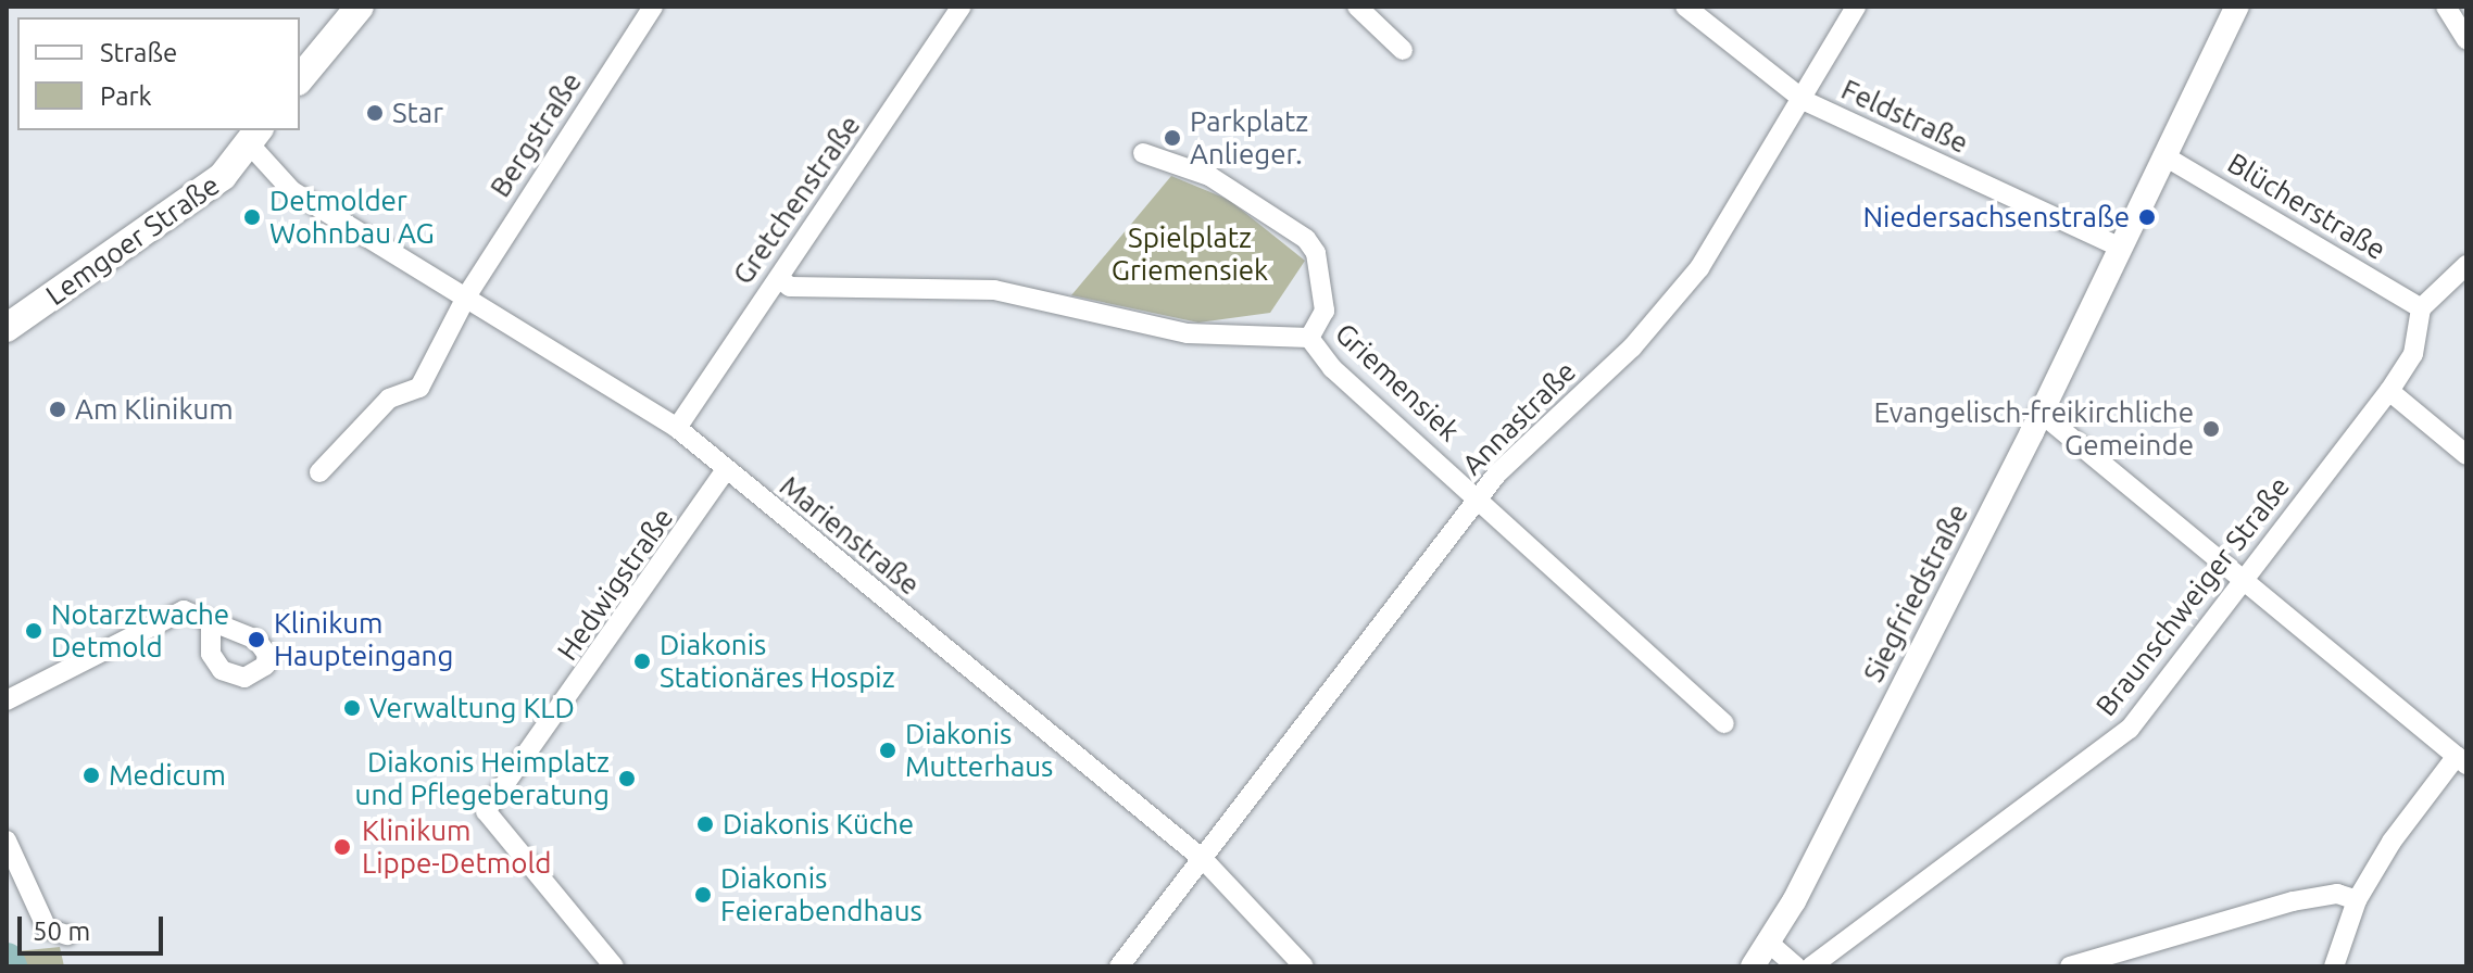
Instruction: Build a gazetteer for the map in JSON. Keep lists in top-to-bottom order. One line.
{"streets":{"main road":["Lemgoer Straße"],"street":["Feldstraße","Bergstraße","Gretchenstraße","Blücherstraße","Griemensiek","Annastraße","Marienstraße","Hedwigstraße","Siegfriedstraße","Braunschweiger Straße"]},"crossings":[["Feldstraße","Annastraße"],["Feldstraße","Siegfriedstraße"],["Bergstraße","Marienstraße"],["Gretchenstraße","Griemensiek"],["Gretchenstraße","Marienstraße"],["Blücherstraße","Siegfriedstraße"],["Blücherstraße","Braunschweiger Straße"],["Lemgoer Straße","Marienstraße"],["Griemensiek","Annastraße"],["Annastraße","Marienstraße"],["Marienstraße","Hedwigstraße"]],"parks":["Spielplatz Griemensiek"],"places":["Star","Parkplatz Anlieger.","Detmolder Wohnbau AG","Niedersachsenstraße","Am Klinikum","Evangelisch-freikirchliche Gemeinde","Notarztwache Detmold","Klinikum Haupteingang","Diakonis Stationäres Hospiz","Verwaltung KLD","Diakonis Mutterhaus","Medicum","Diakonis Heimplatz und Pflegeberatung","Diakonis Küche","Klinikum Lippe-Detmold","Diakonis Feierabendhaus"],"legend":["Straße","Park"],"scale_bar":"50 m"}
